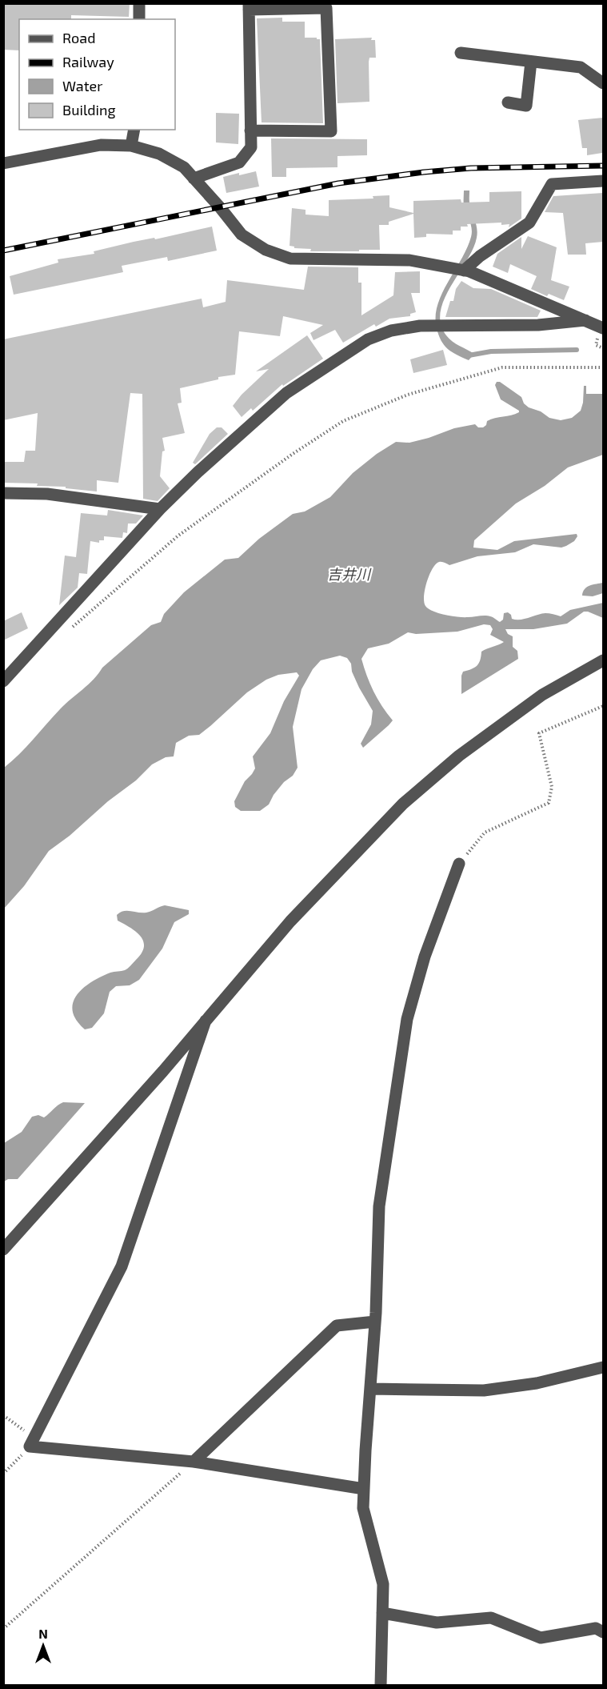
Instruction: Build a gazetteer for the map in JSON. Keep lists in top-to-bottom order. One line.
{"water":["吉井川"],"legend":["Road","Railway","Water","Building"],"north":"top"}
